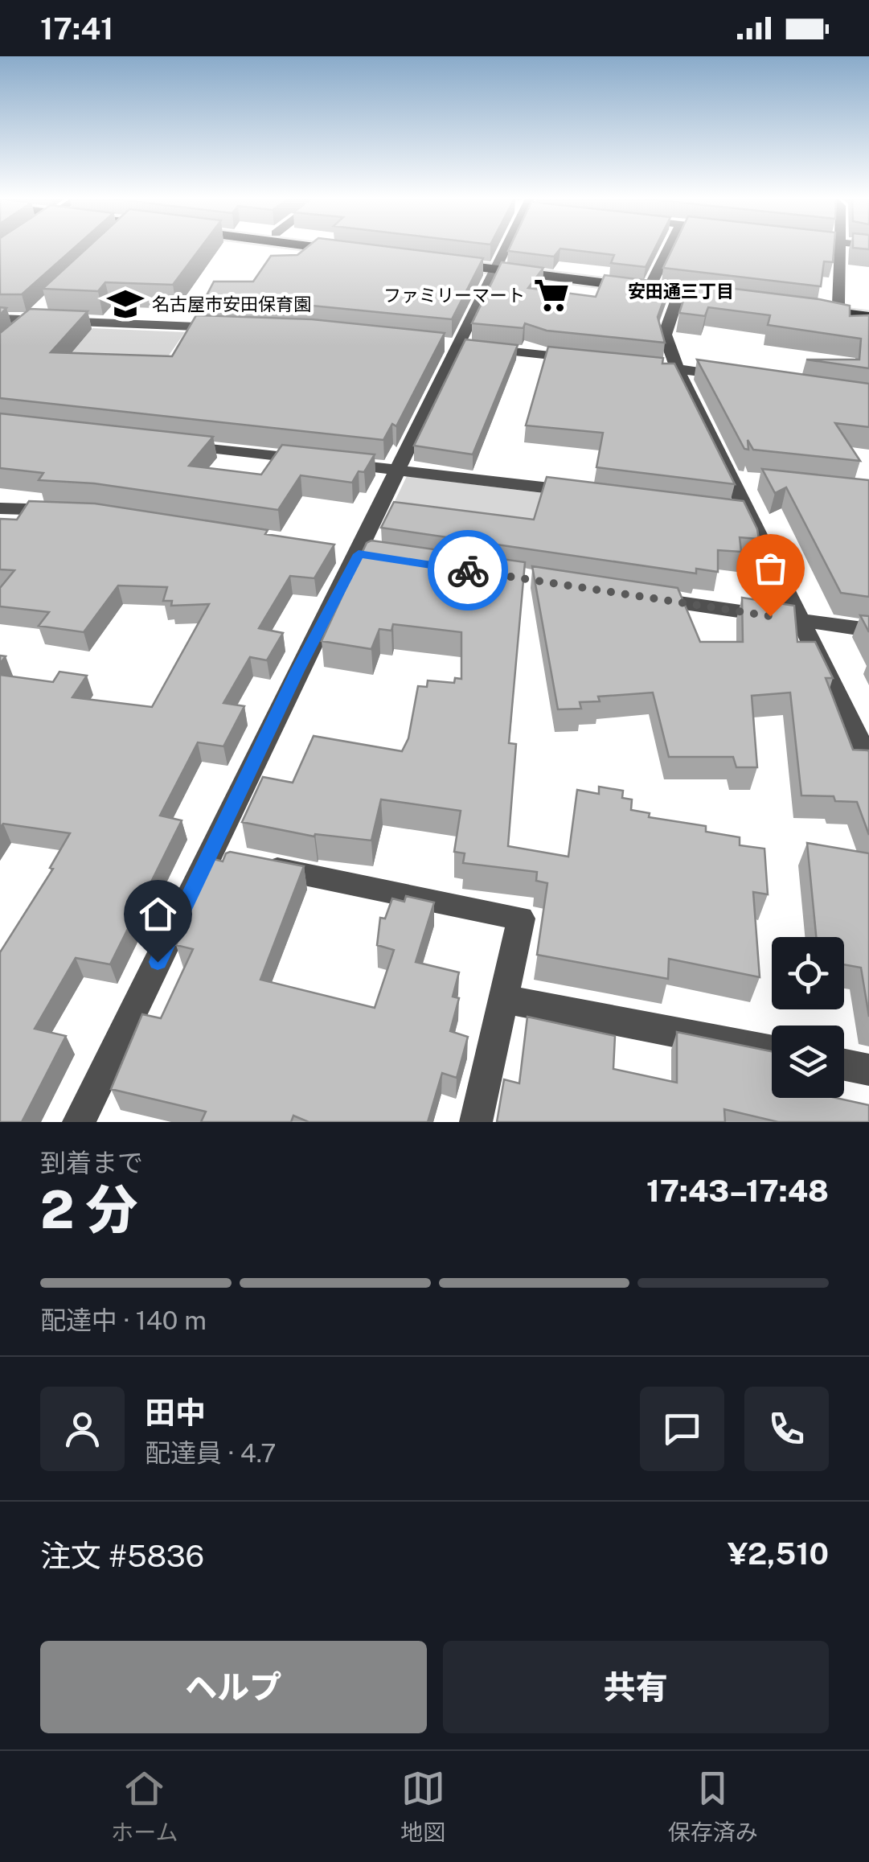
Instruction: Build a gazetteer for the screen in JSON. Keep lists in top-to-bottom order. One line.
{"districts":["安田通三丁目"],"places":{"supermarket":["ファミリーマート"],"school or university":["名古屋市安田保育園"]},"page":{"status":"17:41","heading":["2 分","到着まで","17:43–17:48"],"panel":["田中","配達員 · 4.7","注文 #5836","¥2,510"],"bar":"配達中 · 140 m","buttons":["ヘルプ","共有"],"tabs":["ホーム","地図","保存済み"]}}
